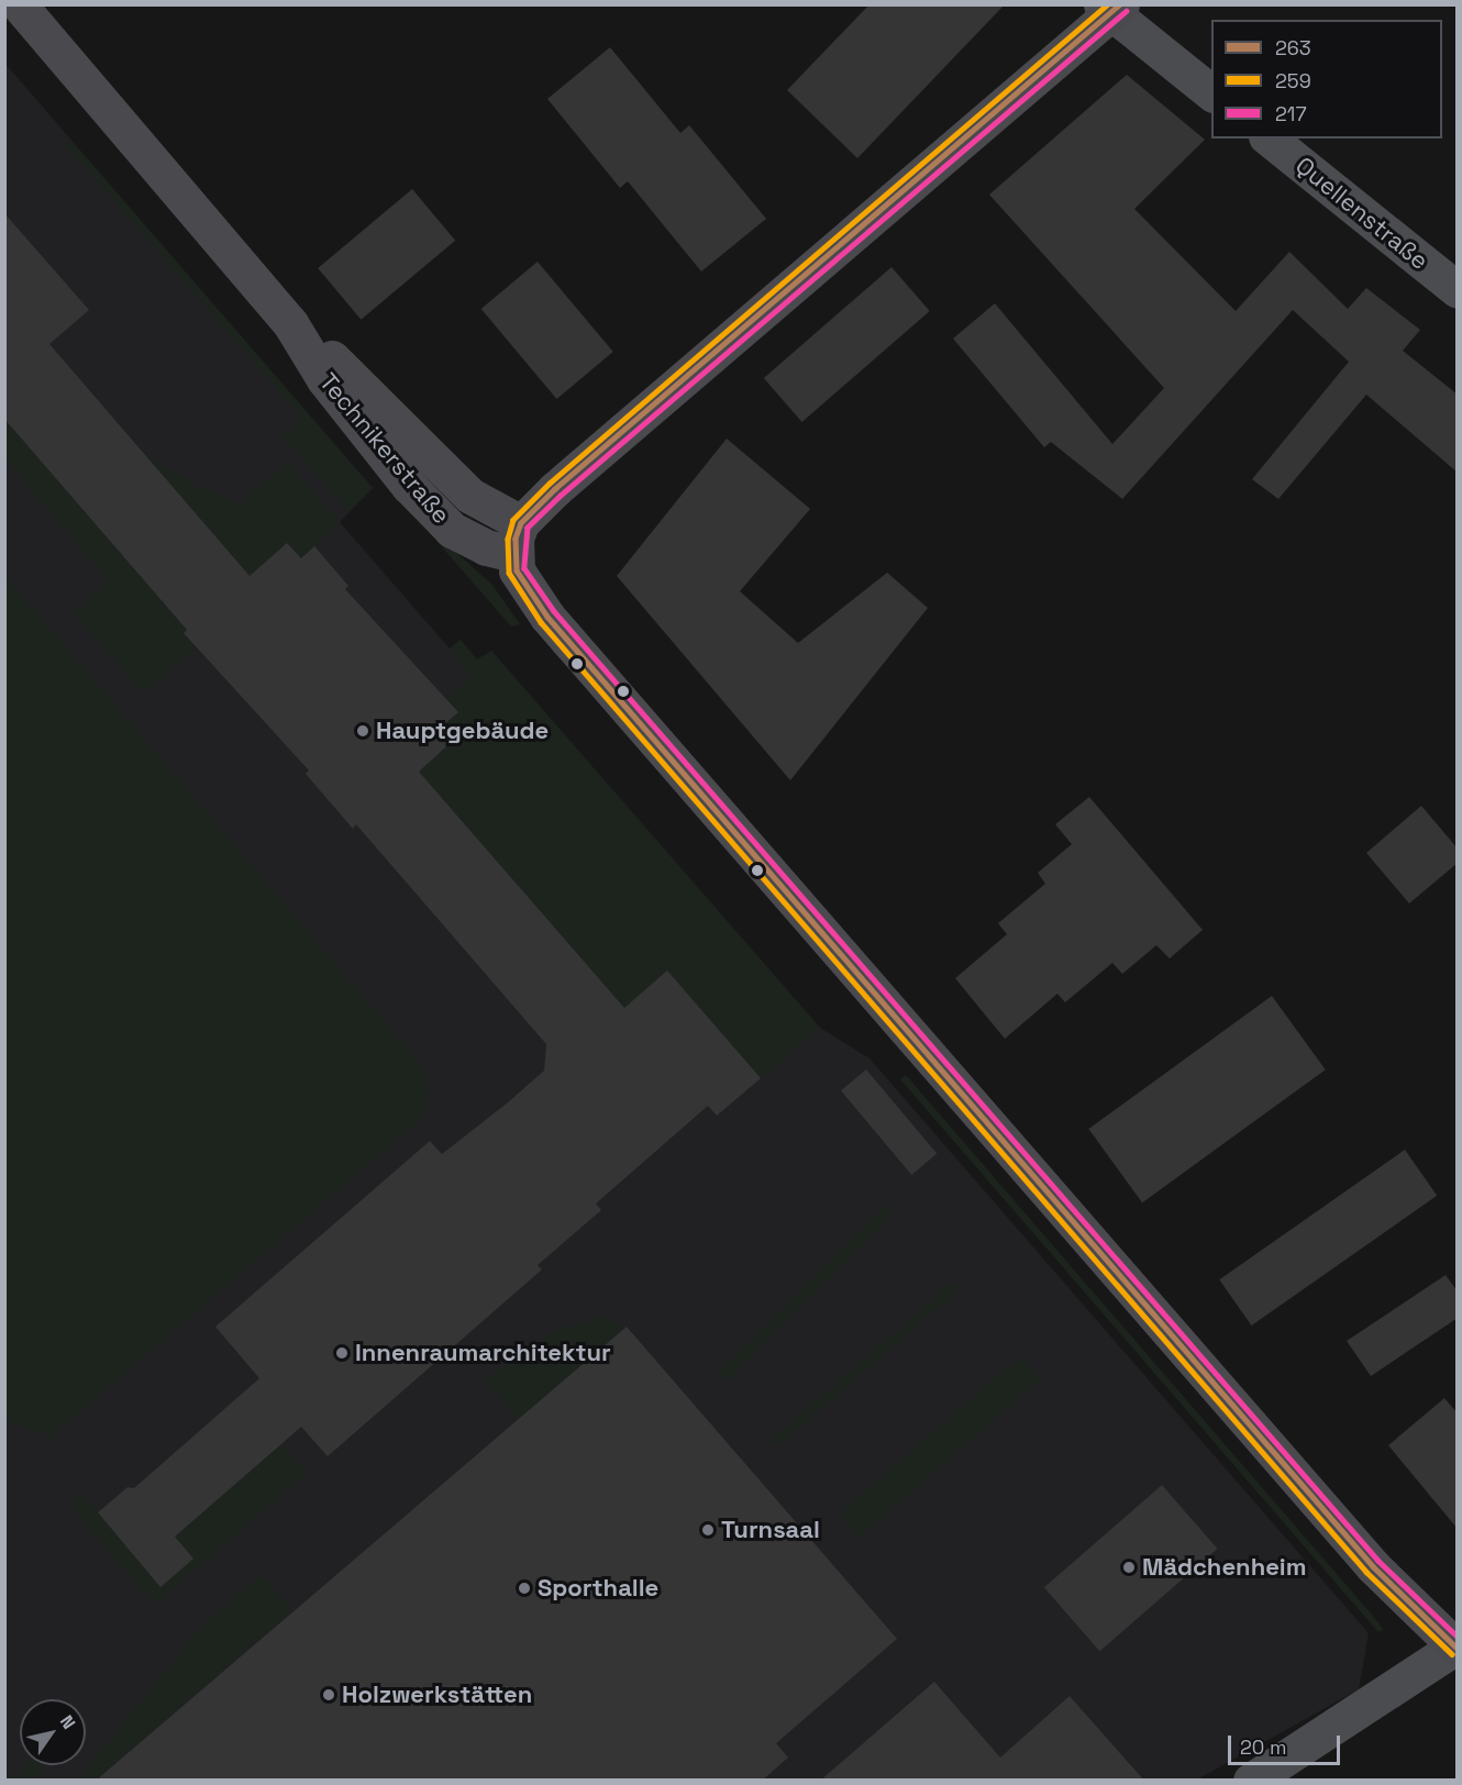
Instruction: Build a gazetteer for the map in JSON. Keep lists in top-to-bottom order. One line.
{"streets":{"main road":["Technikerstraße"],"street":["Quellenstraße"]},"places":["Hauptgebäude","Innenraumarchitektur","Turnsaal","Mädchenheim","Sporthalle","Holzwerkstätten"],"lines":["transit line 263","transit line 259","transit line 217"],"legend":["263","259","217"],"scale_bar":"20 m","north":"top right"}
